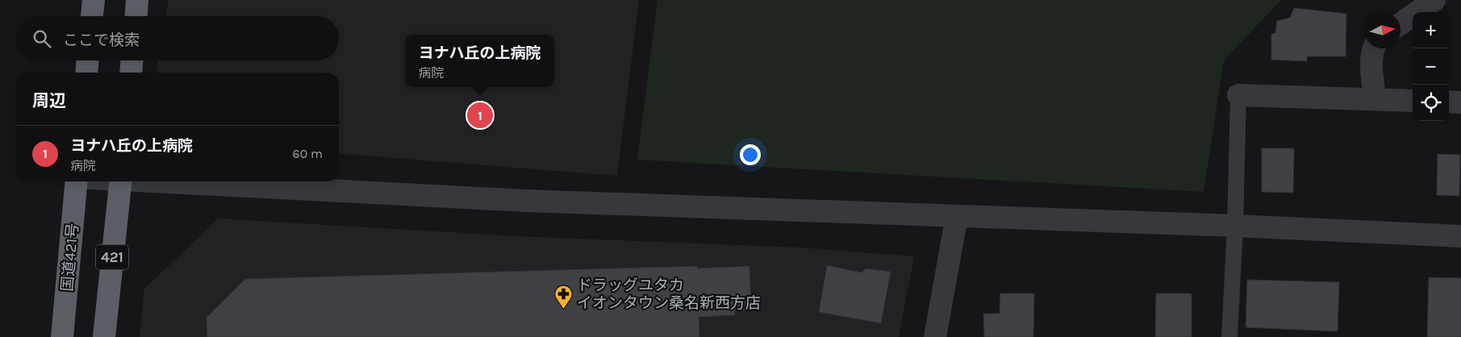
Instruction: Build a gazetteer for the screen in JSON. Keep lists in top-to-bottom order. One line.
{"streets":{"highway":["国道421号","421"]},"places":{"pharmacy":["ドラッグユタカ イオンタウン桑名新西方店"]},"north":"right","page":{"map_buttons":["+","−"],"search":"ここで検索","popup":["ヨナハ丘の上病院","病院"],"heading":"周辺","pins":"1","list":[{"mark":"1","name":"ヨナハ丘の上病院","note":"病院","value":"60 m"}]}}
